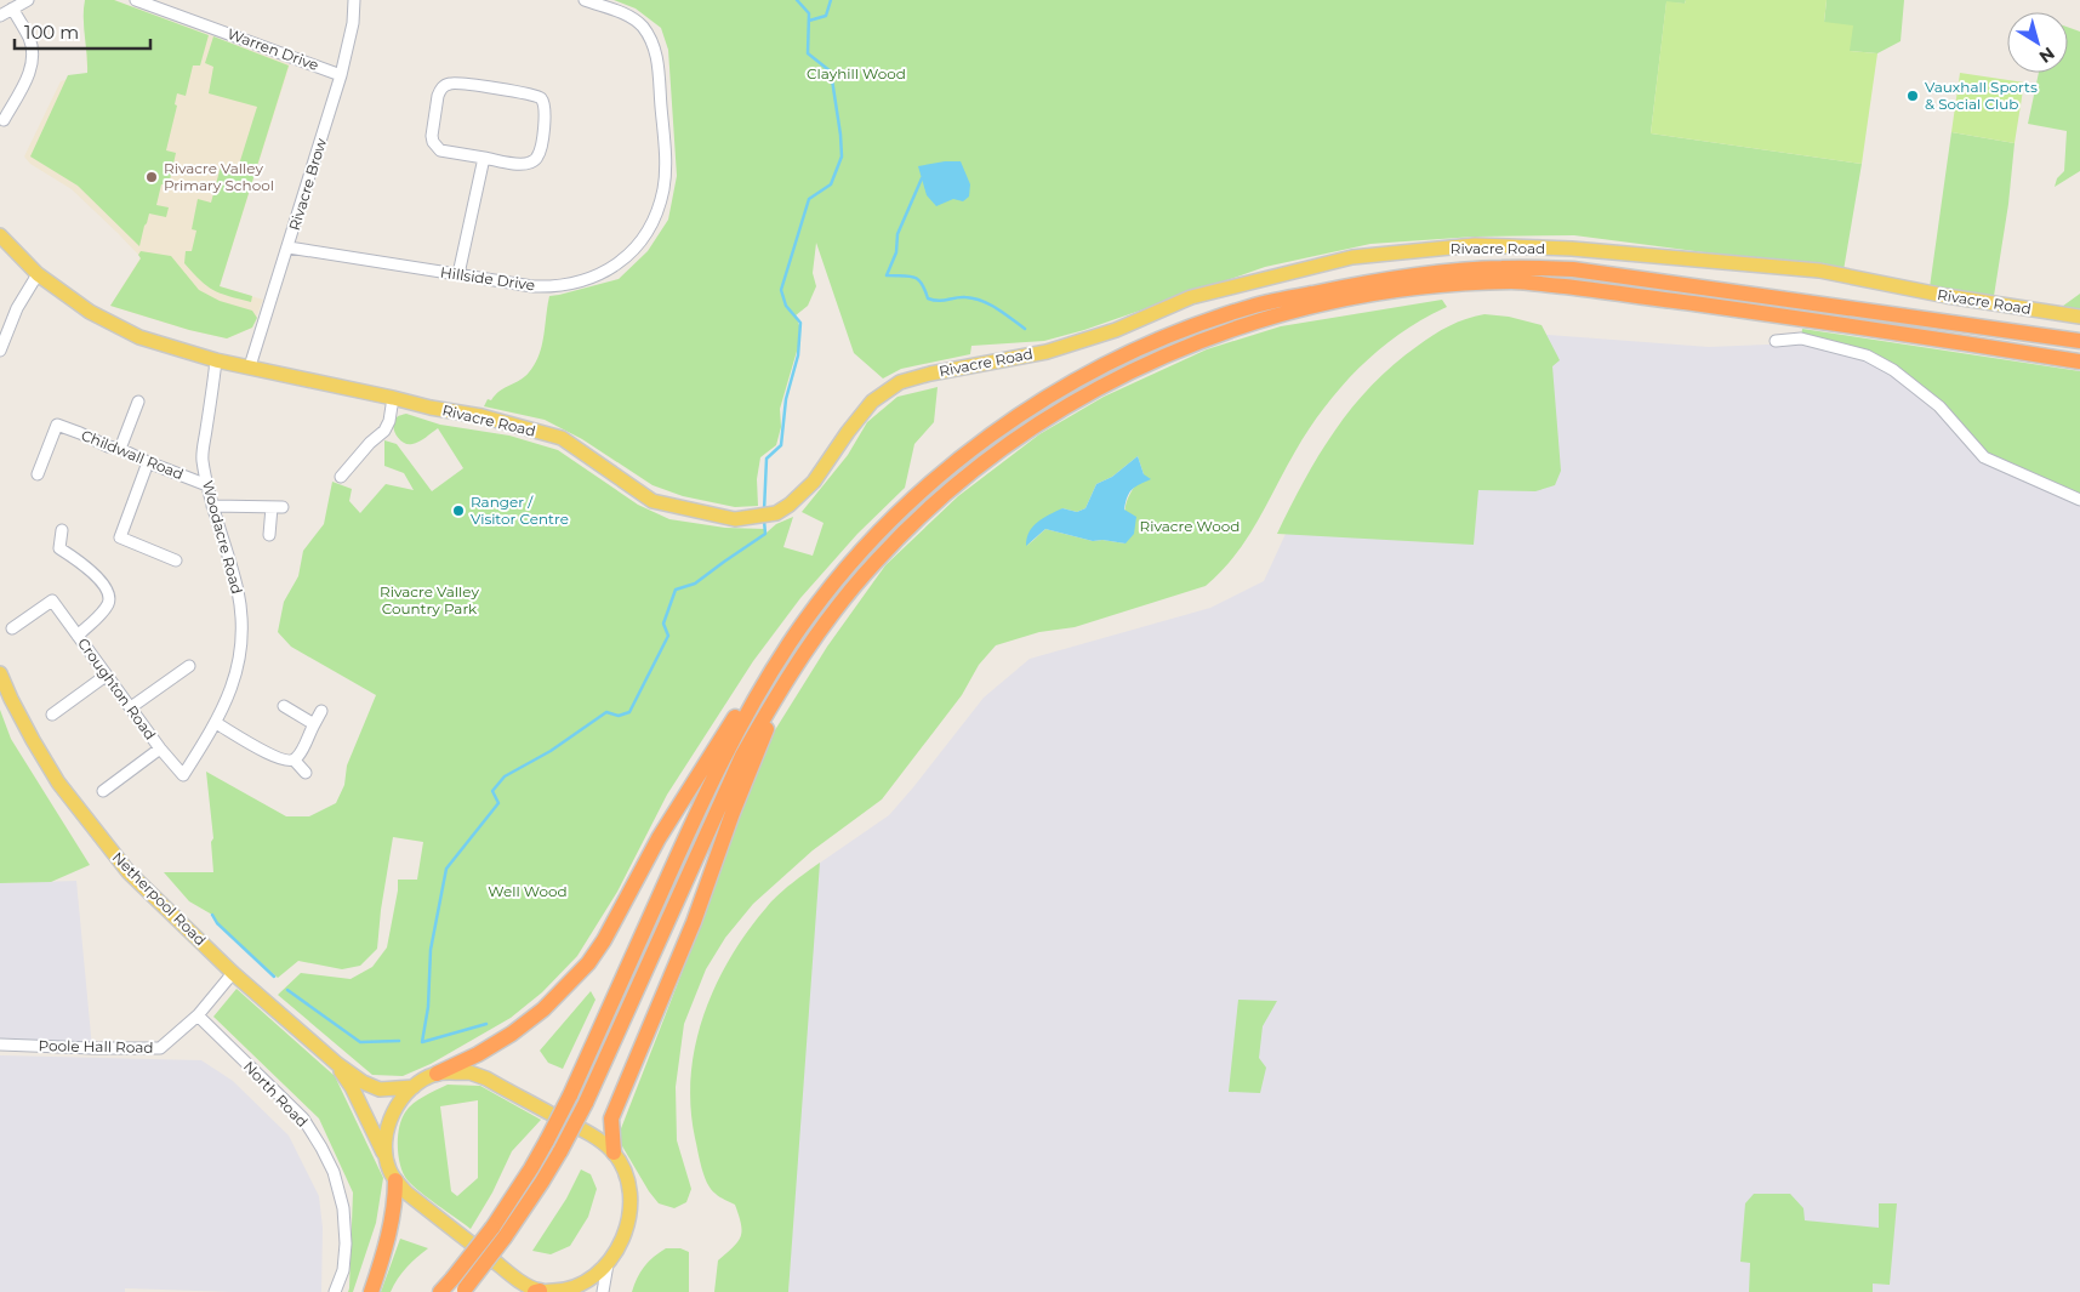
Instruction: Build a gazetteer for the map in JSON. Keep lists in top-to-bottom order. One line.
{"streets":{"main road":["Rivacre Road","Netherpool Road"],"street":["Warren Drive","Rivacre Brow","Hillside Drive","Childwall Road","Woodacre Road","Croughton Road","Poole Hall Road","North Road"]},"crossings":[["Warren Drive","Rivacre Brow"],["Rivacre Brow","Rivacre Road"],["Rivacre Brow","Hillside Drive"],["Rivacre Road","Woodacre Road"],["Childwall Road","Woodacre Road"],["Woodacre Road","Croughton Road"],["Netherpool Road","Poole Hall Road"],["Poole Hall Road","North Road"]],"parks":["Clayhill Wood","Rivacre Wood","Rivacre Valley Country Park","Well Wood"],"places":["Vauxhall Sports & Social Club","Rivacre Valley Primary School","Ranger / Visitor Centre"],"scale_bar":"100 m","north":"bottom right"}
